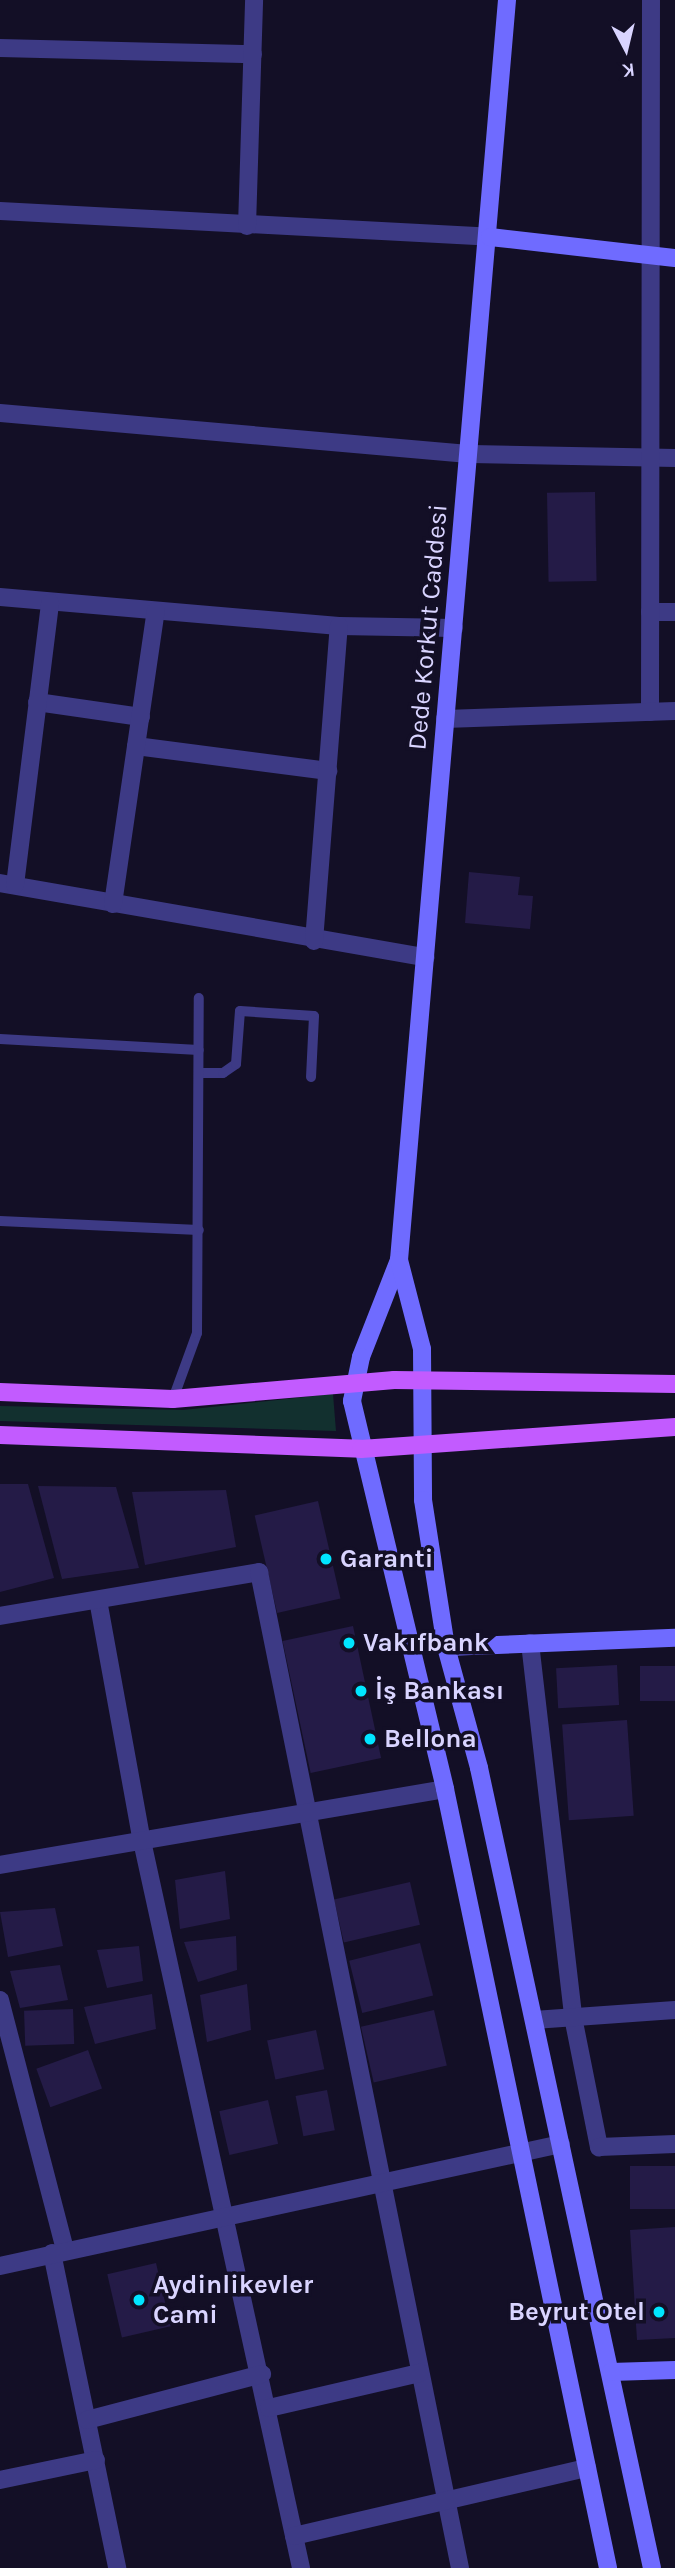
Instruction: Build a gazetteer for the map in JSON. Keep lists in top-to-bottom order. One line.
{"streets":{"main road":["Dede Korkut Caddesi"]},"places":["Garanti","Vakıfbank","İş Bankası","Bellona","Aydinlikevler Cami","Beyrut Otel"],"north":"bottom"}
